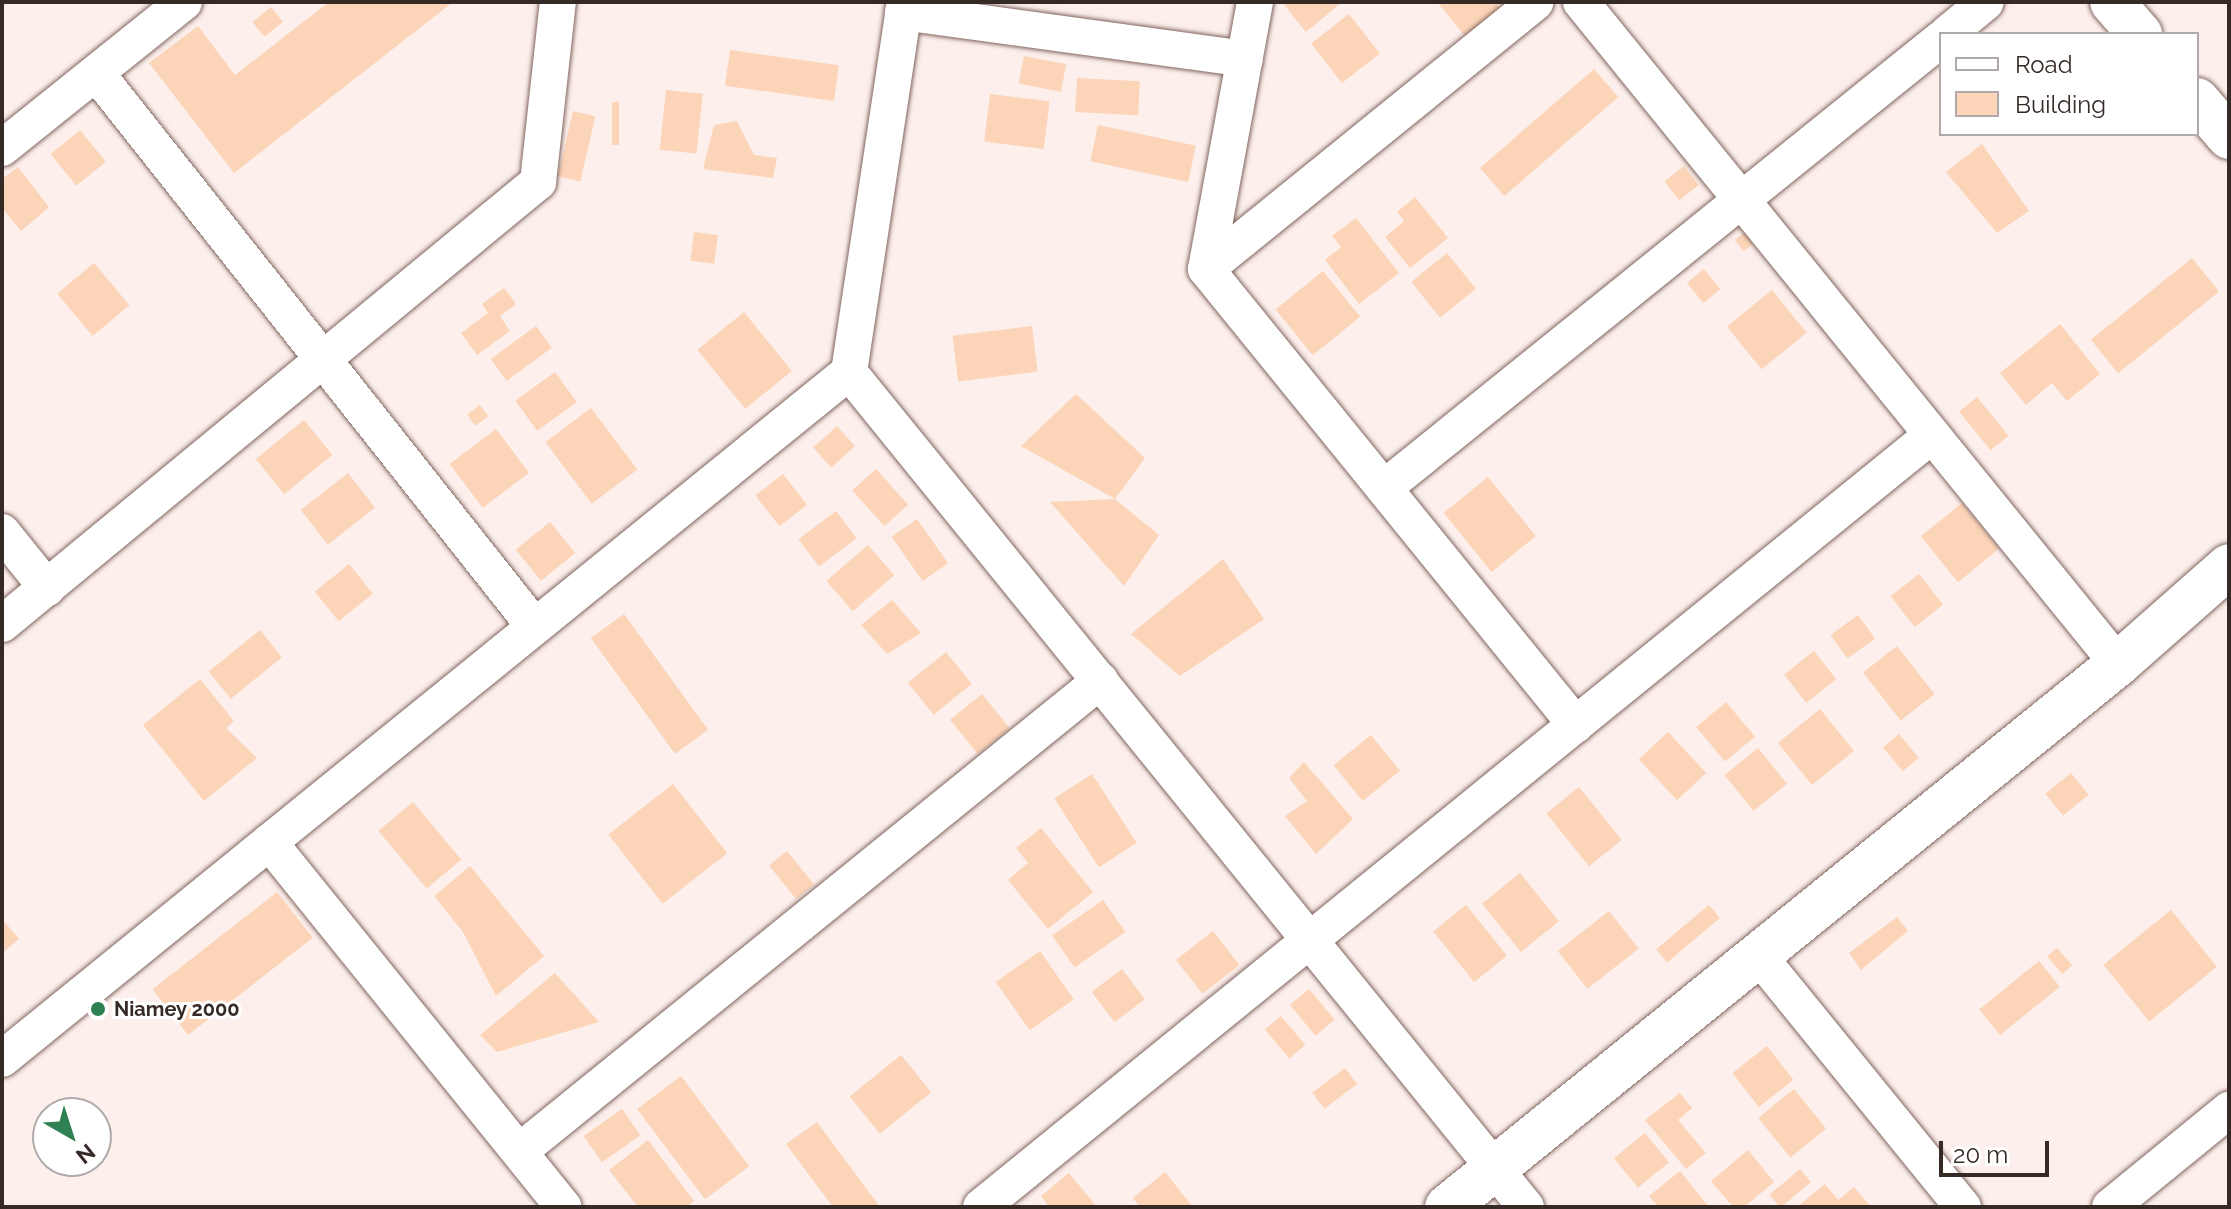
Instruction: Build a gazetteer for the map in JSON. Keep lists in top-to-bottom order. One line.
{"places":["Niamey 2000"],"legend":["Road","Building"],"scale_bar":"20 m","north":"bottom right"}
